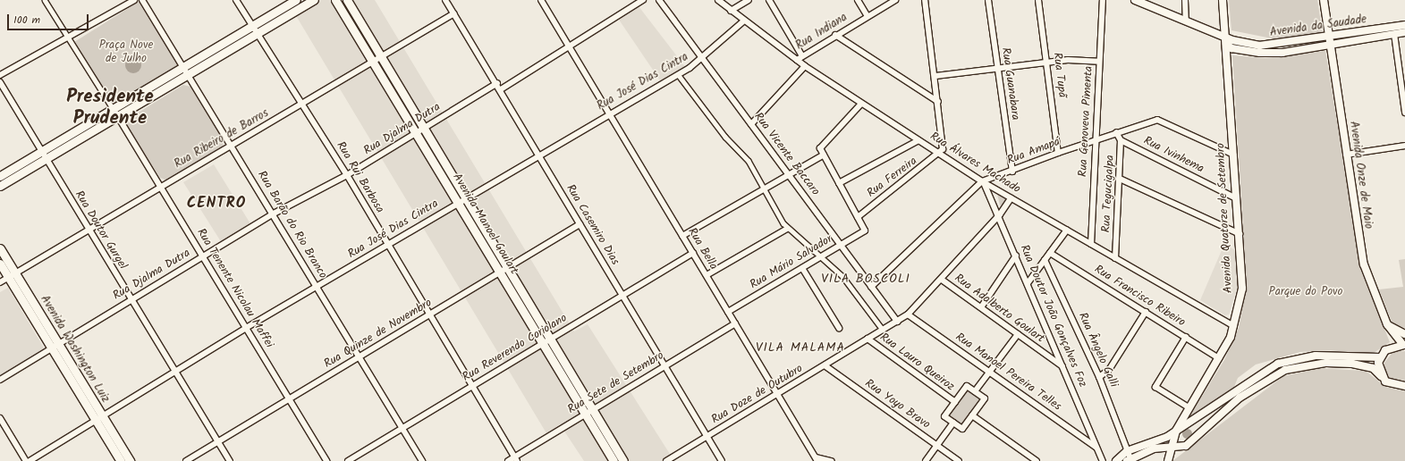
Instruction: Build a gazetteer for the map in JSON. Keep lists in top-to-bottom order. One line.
{"streets":{"main road":["Avenida Manoel Goulart","Avenida Washington Luiz"],"street":["Avenida da Saudade","Rua Indiana","Rua Tupã","Rua José Dias Cintra","Rua Guanabara","Rua Genoveva Pimenta","Rua Djalma Dutra","Rua Ribeiro de Barros","Rua Amapá","Rua Vicente Baccaro","Rua Ivinhema","Rua Álvares Machado","Avenida Onze de Maio","Rua Rui Barbosa","Rua Ferreira","Rua Tegucigalpa","Avenida Quatorze de Setembro","Rua Barão do Rio Branco","Rua Casemiro Dias","Rua Doutor Gurgel","Rua Bella","Rua Mário Salvador","Rua Tenente Nicolau Maffei","Rua Francisco Ribeiro","Rua Adalberto Goulart","Rua Doutor João Gonçalves Foz","Rua Quinze de Novembro","Rua Reverendo Coriolano","Rua Ângelo Galli","Rua Lauro Queiroz","Rua Manoel Pereira Telles","Rua Sete de Setembro","Rua Doze de Outubro","Rua Yoyo Bravo"]},"crossings":[["Avenida da Saudade","Avenida Onze de Maio"],["Avenida da Saudade","Avenida Quatorze de Setembro"],["Rua Indiana","Rua Vicente Baccaro"],["Rua Indiana","Rua Álvares Machado"],["Rua Tupã","Rua Amapá"],["Rua José Dias Cintra","Rua Vicente Baccaro"],["Rua José Dias Cintra","Rua Álvares Machado"],["Rua José Dias Cintra","Rua Rui Barbosa"],["Rua José Dias Cintra","Avenida Manoel Goulart"],["Rua José Dias Cintra","Rua Barão do Rio Branco"],["Rua José Dias Cintra","Rua Casemiro Dias"],["Rua José Dias Cintra","Rua Doutor Gurgel"],["Rua José Dias Cintra","Rua Bella"],["Rua José Dias Cintra","Rua Tenente Nicolau Maffei"],["Rua José Dias Cintra","Avenida Washington Luiz"],["Rua Guanabara","Rua Amapá"],["Rua Genoveva Pimenta","Rua Amapá"],["Rua Genoveva Pimenta","Rua Álvares Machado"],["Rua Djalma Dutra","Rua Rui Barbosa"],["Rua Djalma Dutra","Avenida Manoel Goulart"],["Rua Djalma Dutra","Rua Barão do Rio Branco"],["Rua Djalma Dutra","Rua Casemiro Dias"],["Rua Djalma Dutra","Rua Doutor Gurgel"],["Rua Djalma Dutra","Rua Tenente Nicolau Maffei"],["Rua Djalma Dutra","Avenida Washington Luiz"],["Rua Ribeiro de Barros","Rua Rui Barbosa"],["Rua Ribeiro de Barros","Avenida Manoel Goulart"],["Rua Ribeiro de Barros","Rua Barão do Rio Branco"],["Rua Ribeiro de Barros","Rua Casemiro Dias"],["Rua Ribeiro de Barros","Rua Doutor Gurgel"],["Rua Ribeiro de Barros","Rua Tenente Nicolau Maffei"],["Rua Ribeiro de Barros","Avenida Washington Luiz"],["Rua Amapá","Rua Vicente Baccaro"],["Rua Amapá","Rua Álvares Machado"],["Rua Amapá","Rua Tegucigalpa"],["Rua Amapá","Avenida Quatorze de Setembro"],["Rua Amapá","Rua Doutor João Gonçalves Foz"],["Rua Vicente Baccaro","Rua Mário Salvador"],["Rua Vicente Baccaro","Rua Doze de Outubro"],["Rua Ivinhema","Rua Tegucigalpa"],["Rua Ivinhema","Avenida Quatorze de Setembro"],["Rua Álvares Machado","Rua Ferreira"],["Rua Álvares Machado","Rua Tegucigalpa"],["Rua Álvares Machado","Avenida Quatorze de Setembro"],["Rua Álvares Machado","Rua Doutor João Gonçalves Foz"],["Rua Álvares Machado","Rua Doze de Outubro"],["Rua Rui Barbosa","Rua Quinze de Novembro"],["Rua Rui Barbosa","Rua Reverendo Coriolano"],["Rua Rui Barbosa","Rua Sete de Setembro"],["Rua Ferreira","Rua Mário Salvador"],["Avenida Quatorze de Setembro","Rua Francisco Ribeiro"],["Avenida Manoel Goulart","Rua Quinze de Novembro"],["Avenida Manoel Goulart","Rua Reverendo Coriolano"],["Avenida Manoel Goulart","Rua Sete de Setembro"],["Rua Barão do Rio Branco","Rua Quinze de Novembro"],["Rua Barão do Rio Branco","Rua Reverendo Coriolano"],["Rua Casemiro Dias","Rua Quinze de Novembro"],["Rua Casemiro Dias","Rua Reverendo Coriolano"],["Rua Casemiro Dias","Rua Sete de Setembro"],["Rua Casemiro Dias","Rua Doze de Outubro"],["Rua Doutor Gurgel","Rua Quinze de Novembro"],["Rua Bella","Rua Mário Salvador"],["Rua Bella","Rua Reverendo Coriolano"],["Rua Bella","Rua Sete de Setembro"],["Rua Bella","Rua Doze de Outubro"],["Rua Tenente Nicolau Maffei","Rua Quinze de Novembro"],["Rua Adalberto Goulart","Rua Doutor João Gonçalves Foz"],["Rua Adalberto Goulart","Rua Doze de Outubro"],["Rua Doutor João Gonçalves Foz","Rua Manoel Pereira Telles"],["Rua Doutor João Gonçalves Foz","Rua Doze de Outubro"],["Rua Lauro Queiroz","Rua Doze de Outubro"],["Rua Manoel Pereira Telles","Rua Doze de Outubro"],["Rua Doze de Outubro","Rua Yoyo Bravo"]],"districts":["Presidente Prudente","CENTRO","VILA BOSCOLI","VILA MALAMA"],"parks":["Praça Nove de Julho","Parque do Povo"],"scale_bar":"100 m"}
